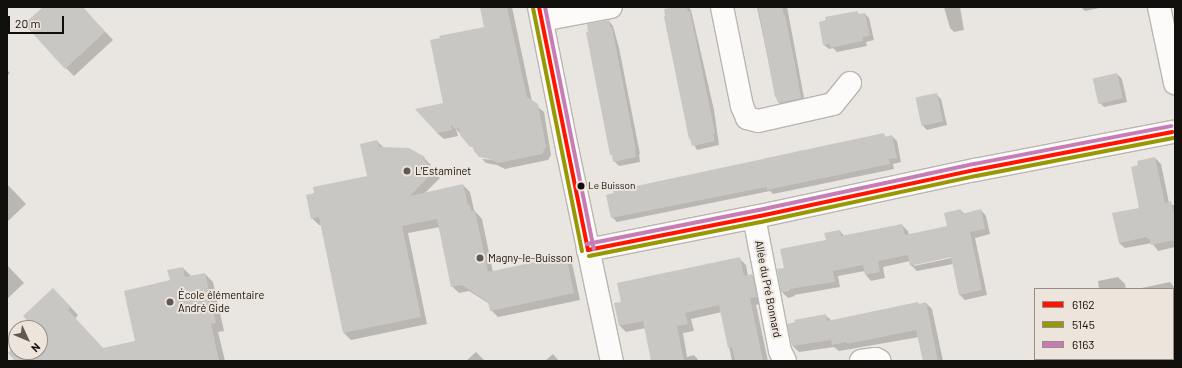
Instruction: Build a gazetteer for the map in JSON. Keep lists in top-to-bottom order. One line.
{"streets":{"street":["Allée du Pré Bonnard"]},"places":["L'Estaminet","Le Buisson","Magny-le-Buisson","École élémentaire André Gide"],"lines":["transit line 6162","transit line 6163","transit line 5145"],"legend":["6162","5145","6163"],"scale_bar":"20 m","north":"bottom right"}
